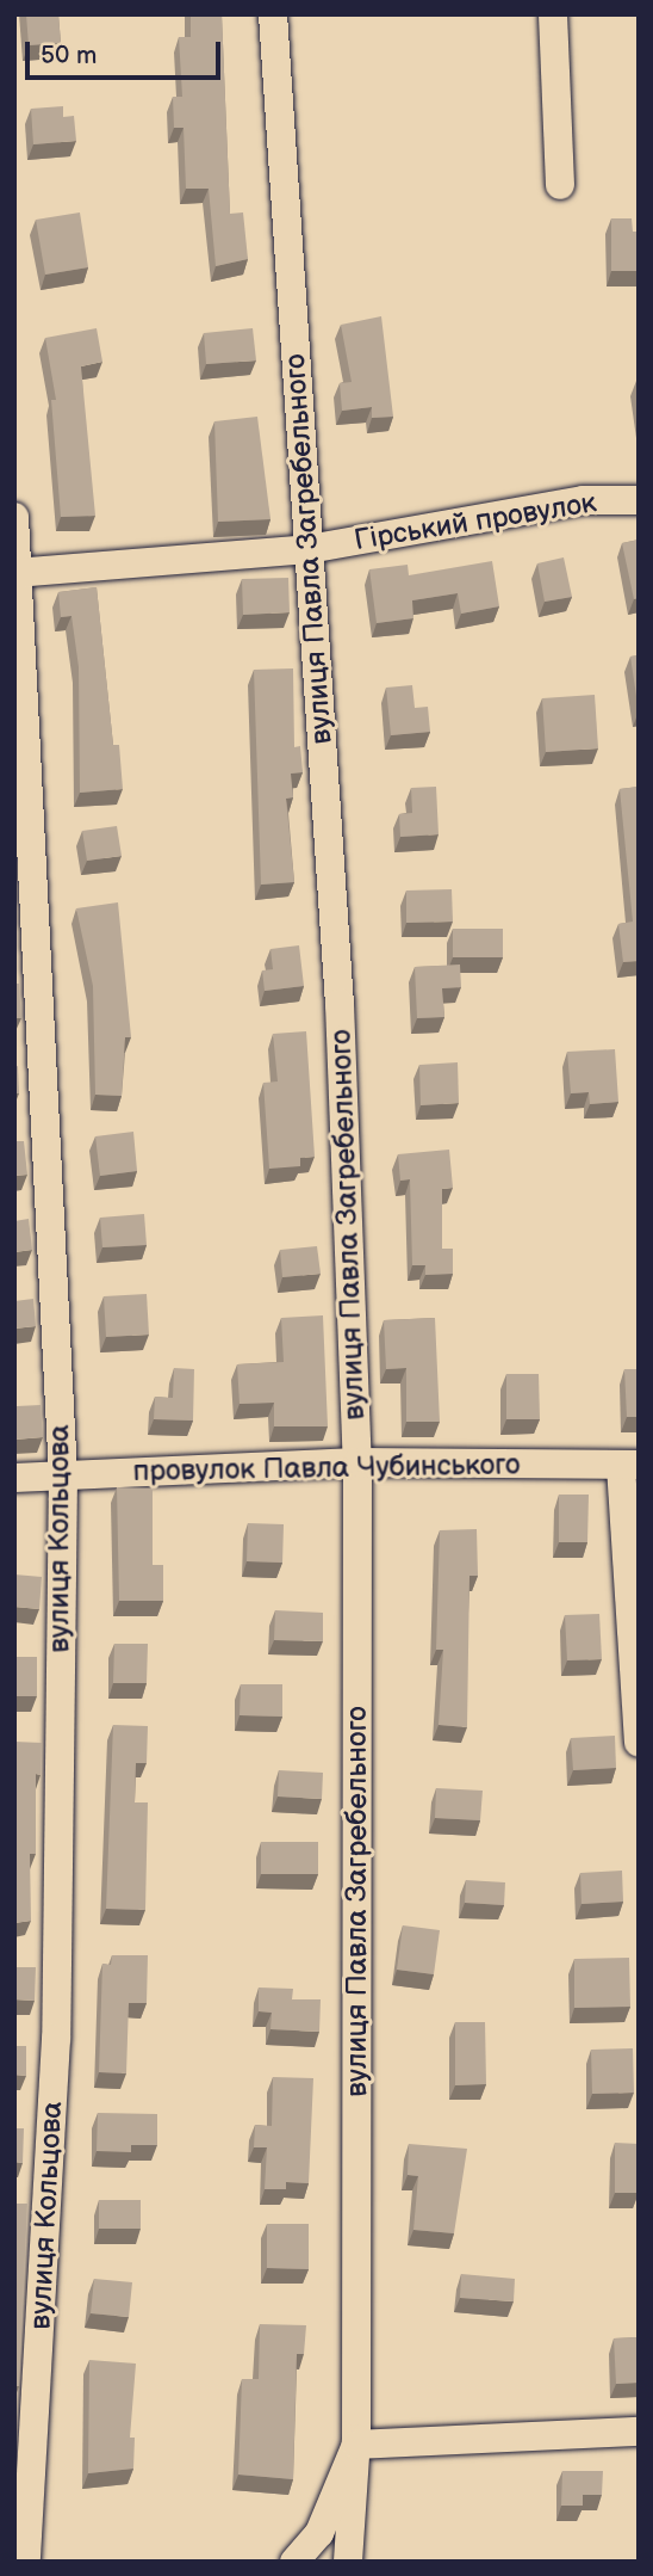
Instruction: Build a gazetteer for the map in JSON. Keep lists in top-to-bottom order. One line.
{"streets":{"street":["Гірський провулок","вулиця Павла Загребельного","провулок Павла Чубинського","вулиця Кольцова"]},"crossings":[["Гірський провулок","вулиця Павла Загребельного"],["Гірський провулок","вулиця Кольцова"],["вулиця Павла Загребельного","провулок Павла Чубинського"],["провулок Павла Чубинського","вулиця Кольцова"]],"scale_bar":"50 m"}
